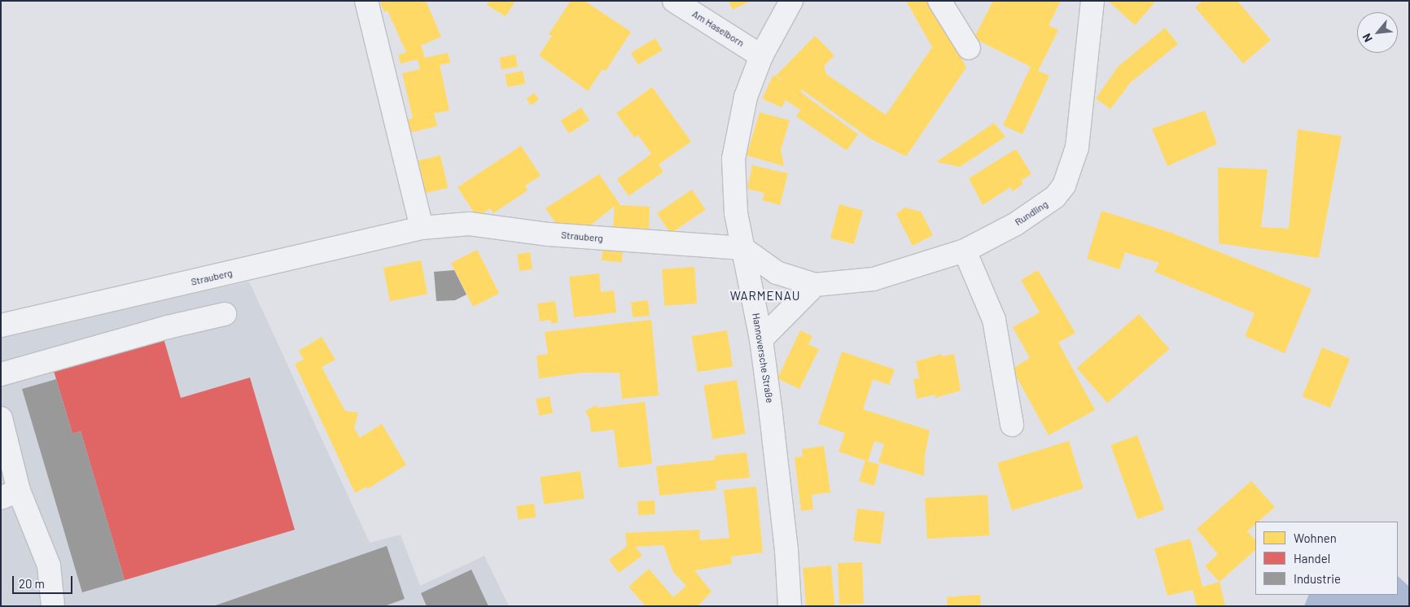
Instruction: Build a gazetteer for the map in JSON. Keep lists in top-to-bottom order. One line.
{"streets":{"street":["Am Haselborn","Rundling","Strauberg","Hannoversche Straße"]},"crossings":[["Am Haselborn","Hannoversche Straße"],["Rundling","Strauberg"],["Rundling","Hannoversche Straße"],["Strauberg","Hannoversche Straße"]],"districts":["WARMENAU"],"legend":["Wohnen","Handel","Industrie"],"scale_bar":"20 m","north":"bottom left"}
